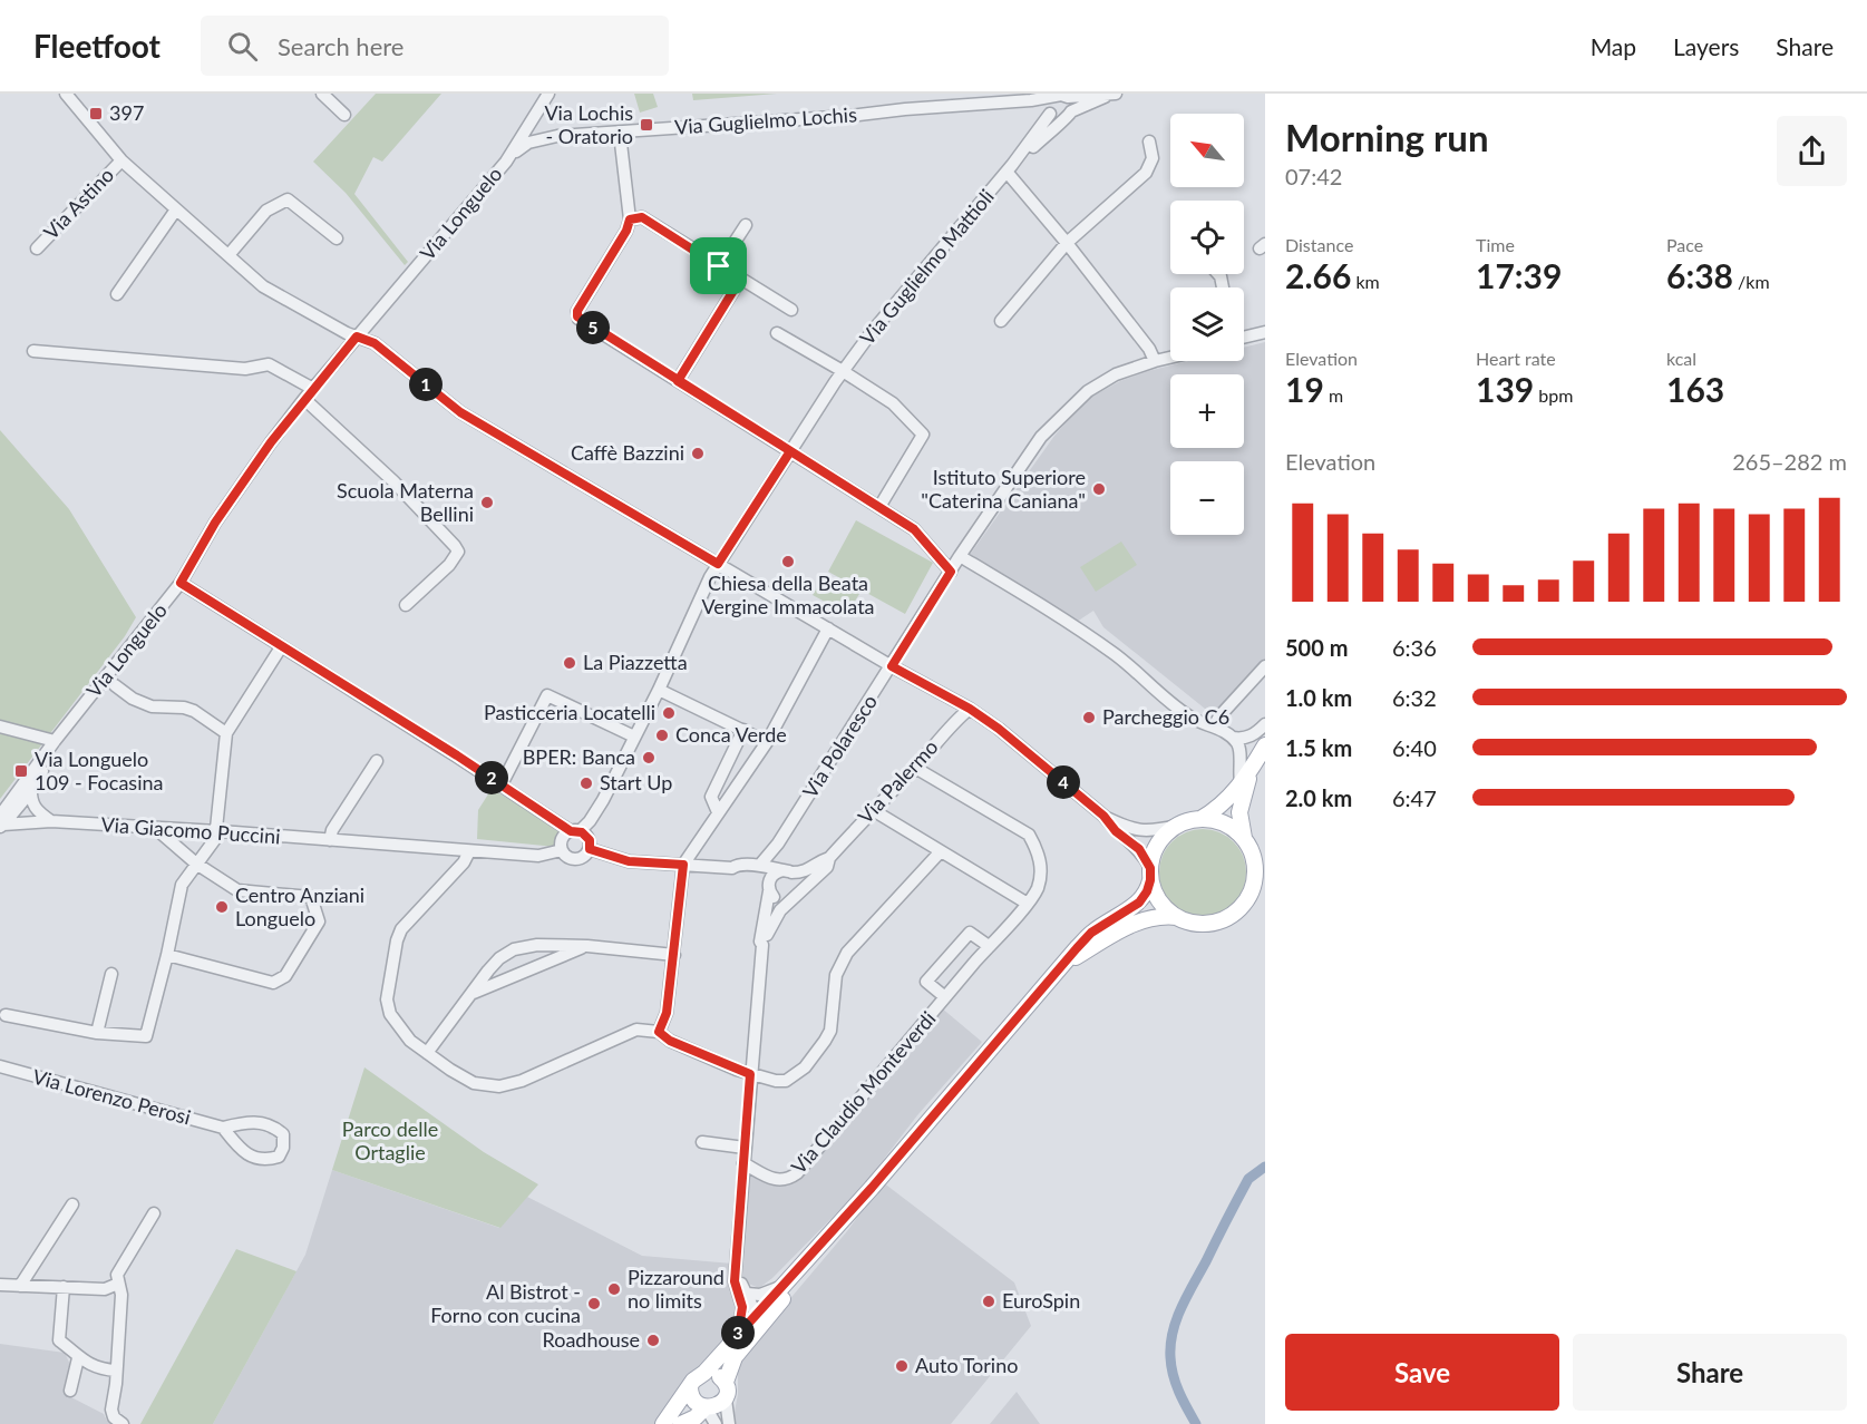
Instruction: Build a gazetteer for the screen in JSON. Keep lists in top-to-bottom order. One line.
{"streets":{"street":["Via Guglielmo Lochis","Via Astino","Via Longuelo","Via Guglielmo Mattioli","Via Polaresco","Via Palermo","Via Giacomo Puccini","Via Claudio Monteverdi","Via Lorenzo Perosi"]},"crossings":[["Via Guglielmo Lochis","Via Longuelo"],["Via Guglielmo Lochis","Via Guglielmo Mattioli"],["Via Astino","Via Longuelo"],["Via Astino","Via Guglielmo Mattioli"],["Via Astino","Via Polaresco"],["Via Astino","Via Palermo"],["Via Longuelo","Via Giacomo Puccini"],["Via Guglielmo Mattioli","Via Giacomo Puccini"],["Via Polaresco","Via Giacomo Puccini"],["Via Palermo","Via Giacomo Puccini"],["Via Palermo","Via Claudio Monteverdi"]],"parks":["Parco delle Ortaglie"],"places":{"transit":["397","Via Lochis - Oratorio","Via Longuelo 109 - Focasina"],"other":["Caffè Bazzini","Istituto Superiore \"Caterina Caniana\"","Scuola Materna Bellini","Chiesa della Beata Vergine Immacolata","La Piazzetta","Pasticceria Locatelli","Parcheggio C6","Conca Verde","BPER: Banca","Start Up","Centro Anziani Longuelo","Pizzaround no limits","EuroSpin","Al Bistrot - Forno con cucina","Roadhouse","Auto Torino"]},"north":"top left","page":{"header":"Fleetfoot","search":"Search here","nav":["Map","Layers","Share"],"heading":["Morning run","07:42"],"map_buttons":["+","−"],"stats":[["Distance","2.66 km"],["Time","17:39"],["Pace","6:38 /km"],["Elevation","19 m"],["Heart rate","139 bpm"],["kcal","163"]],"pins":["5","1","2","4","3"],"chart":["Elevation","265–282 m"],"list":[{"name":"500 m","note":"6:36"},{"name":"1.0 km","note":"6:32"},{"name":"1.5 km","note":"6:40"},{"name":"2.0 km","note":"6:47"}],"buttons":["Save","Share"]}}
